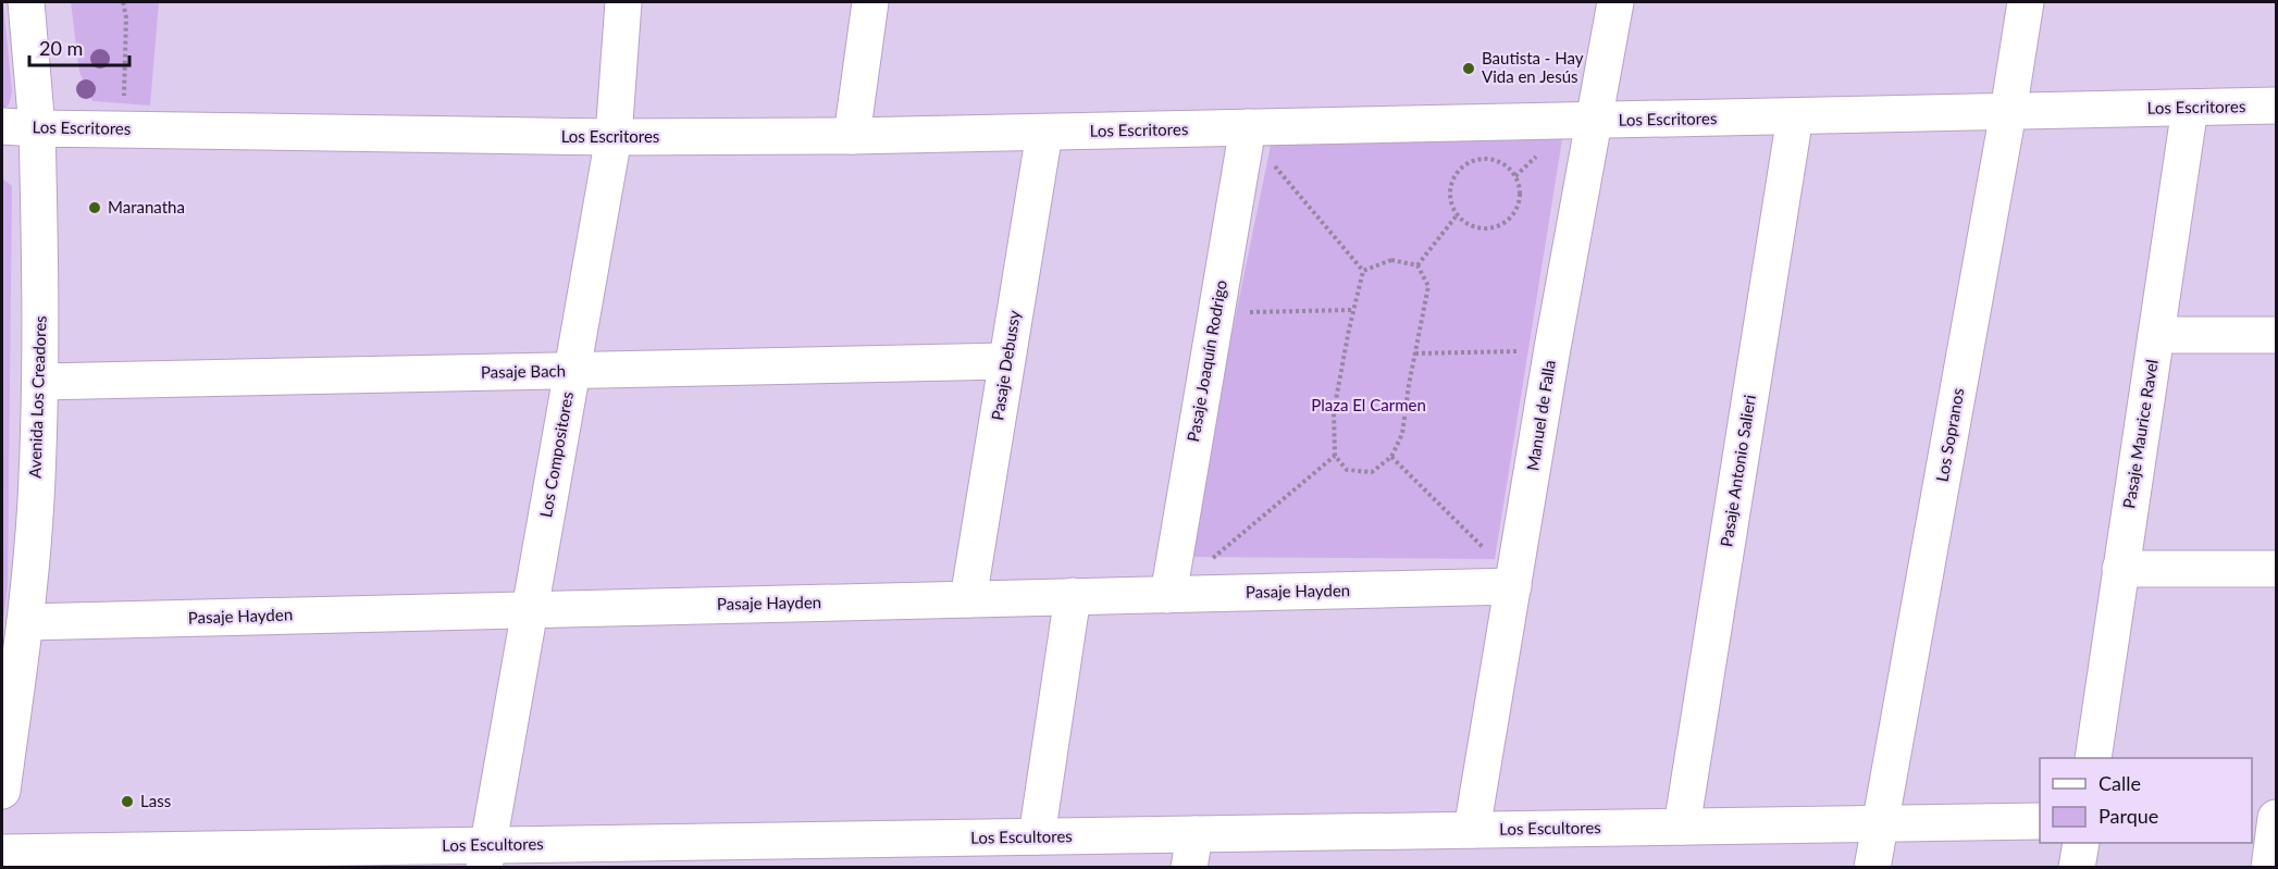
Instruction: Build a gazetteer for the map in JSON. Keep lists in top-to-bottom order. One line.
{"streets":{"street":["Los Escritores","Pasaje Joaquín Rodrigo","Pasaje Debussy","Pasaje Bach","Avenida Los Creadores","Manuel de Falla","Pasaje Maurice Ravel","Los Sopranos","Los Compositores","Pasaje Antonio Salieri","Pasaje Hayden","Los Escultores"]},"crossings":[["Los Escritores","Pasaje Joaquín Rodrigo"],["Los Escritores","Pasaje Debussy"],["Los Escritores","Avenida Los Creadores"],["Los Escritores","Manuel de Falla"],["Los Escritores","Pasaje Maurice Ravel"],["Los Escritores","Los Sopranos"],["Los Escritores","Los Compositores"],["Los Escritores","Pasaje Antonio Salieri"],["Pasaje Joaquín Rodrigo","Pasaje Hayden"],["Pasaje Debussy","Pasaje Bach"],["Pasaje Debussy","Pasaje Hayden"],["Pasaje Bach","Avenida Los Creadores"],["Pasaje Bach","Los Compositores"],["Avenida Los Creadores","Pasaje Hayden"],["Manuel de Falla","Pasaje Hayden"],["Manuel de Falla","Los Escultores"],["Los Sopranos","Los Escultores"],["Los Compositores","Pasaje Hayden"],["Los Compositores","Los Escultores"],["Pasaje Antonio Salieri","Los Escultores"]],"parks":["Plaza El Carmen"],"places":["Bautista - Hay Vida en Jesús","Maranatha","Lass"],"legend":["Calle","Parque"],"scale_bar":"20 m"}
